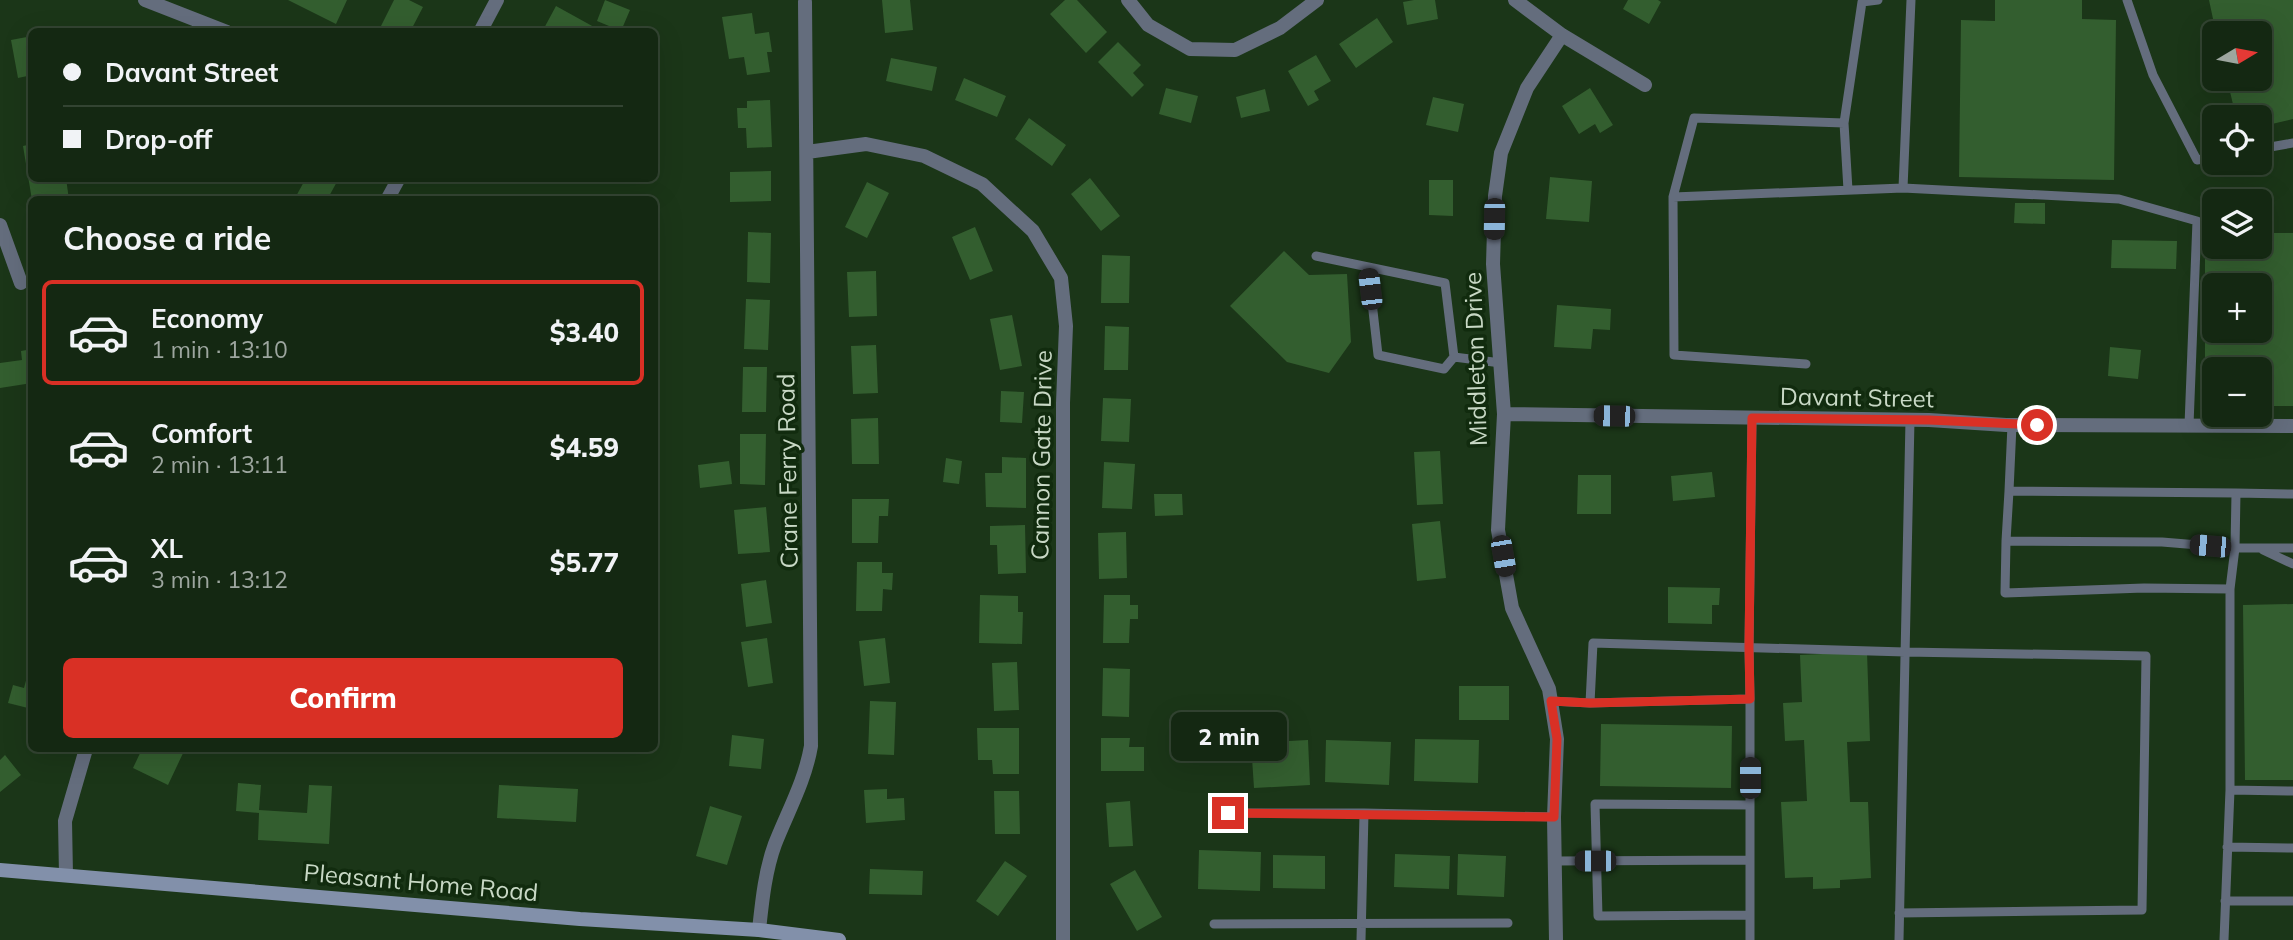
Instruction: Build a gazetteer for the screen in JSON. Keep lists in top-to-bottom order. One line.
{"streets":{"main road":["Pleasant Home Road"],"street":["Middleton Drive","Davant Street","Cannon Gate Drive","Crane Ferry Road"]},"crossings":[["Middleton Drive","Davant Street"],["Cannon Gate Drive","Crane Ferry Road"],["Crane Ferry Road","Pleasant Home Road"]],"north":"right","page":{"map_buttons":["+","−"],"banner":["Davant Street","Drop-off"],"heading":"Choose a ride","list":[{"name":"Economy","note":"1 min · 13:10","value":"$3.40"},{"name":"Comfort","note":"2 min · 13:11","value":"$4.59"},{"name":"XL","note":"3 min · 13:12","value":"$5.77"}],"buttons":"Confirm","bubble":"2 min"}}
